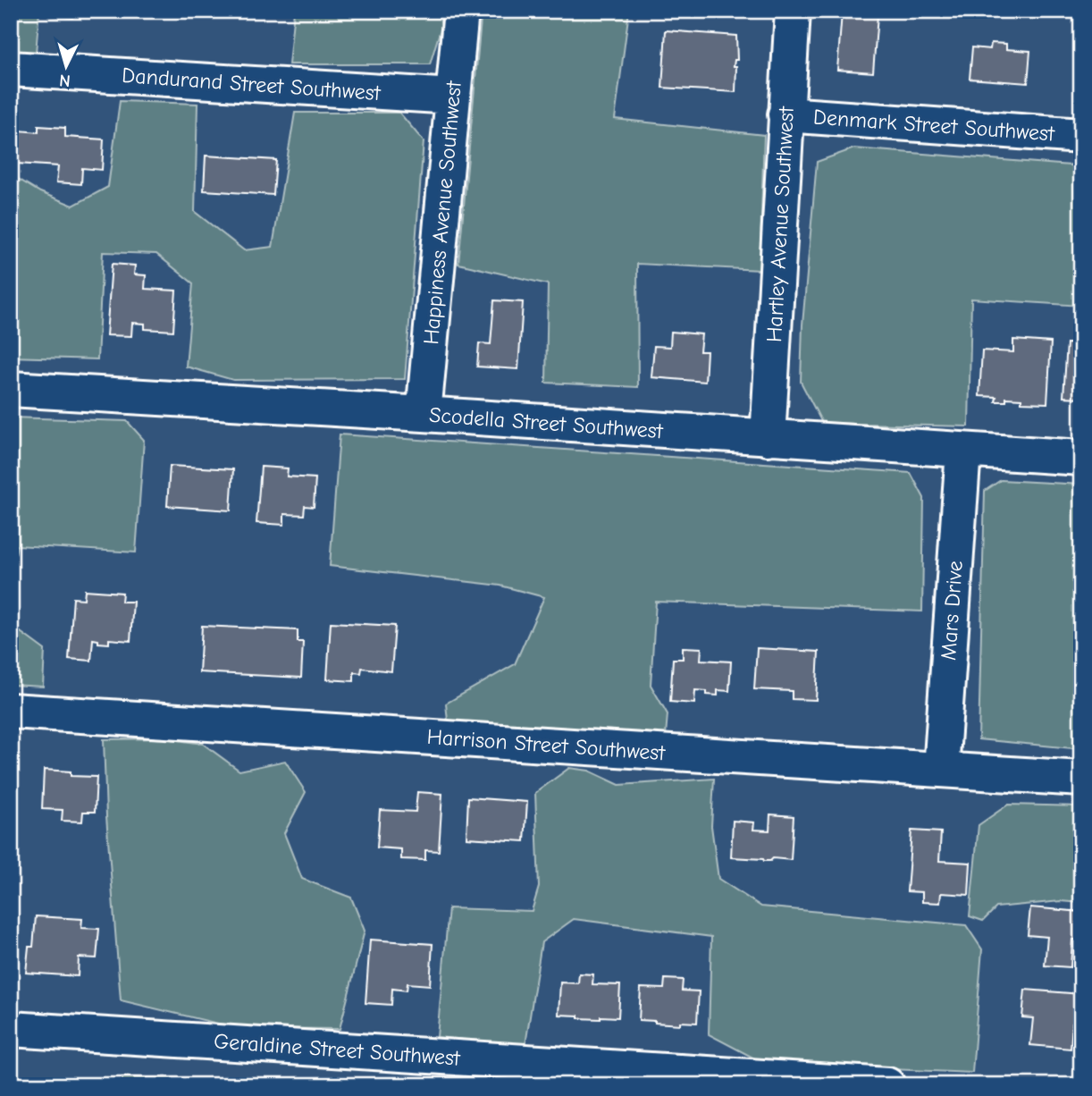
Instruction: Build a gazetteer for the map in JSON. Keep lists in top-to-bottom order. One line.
{"streets":{"street":["Dandurand Street Southwest","Denmark Street Southwest","Happiness Avenue Southwest","Hartley Avenue Southwest","Scodella Street Southwest","Mars Drive","Harrison Street Southwest","Geraldine Street Southwest"]},"crossings":[["Dandurand Street Southwest","Happiness Avenue Southwest"],["Denmark Street Southwest","Hartley Avenue Southwest"],["Happiness Avenue Southwest","Scodella Street Southwest"],["Hartley Avenue Southwest","Scodella Street Southwest"],["Scodella Street Southwest","Mars Drive"],["Mars Drive","Harrison Street Southwest"]],"north":"bottom"}
